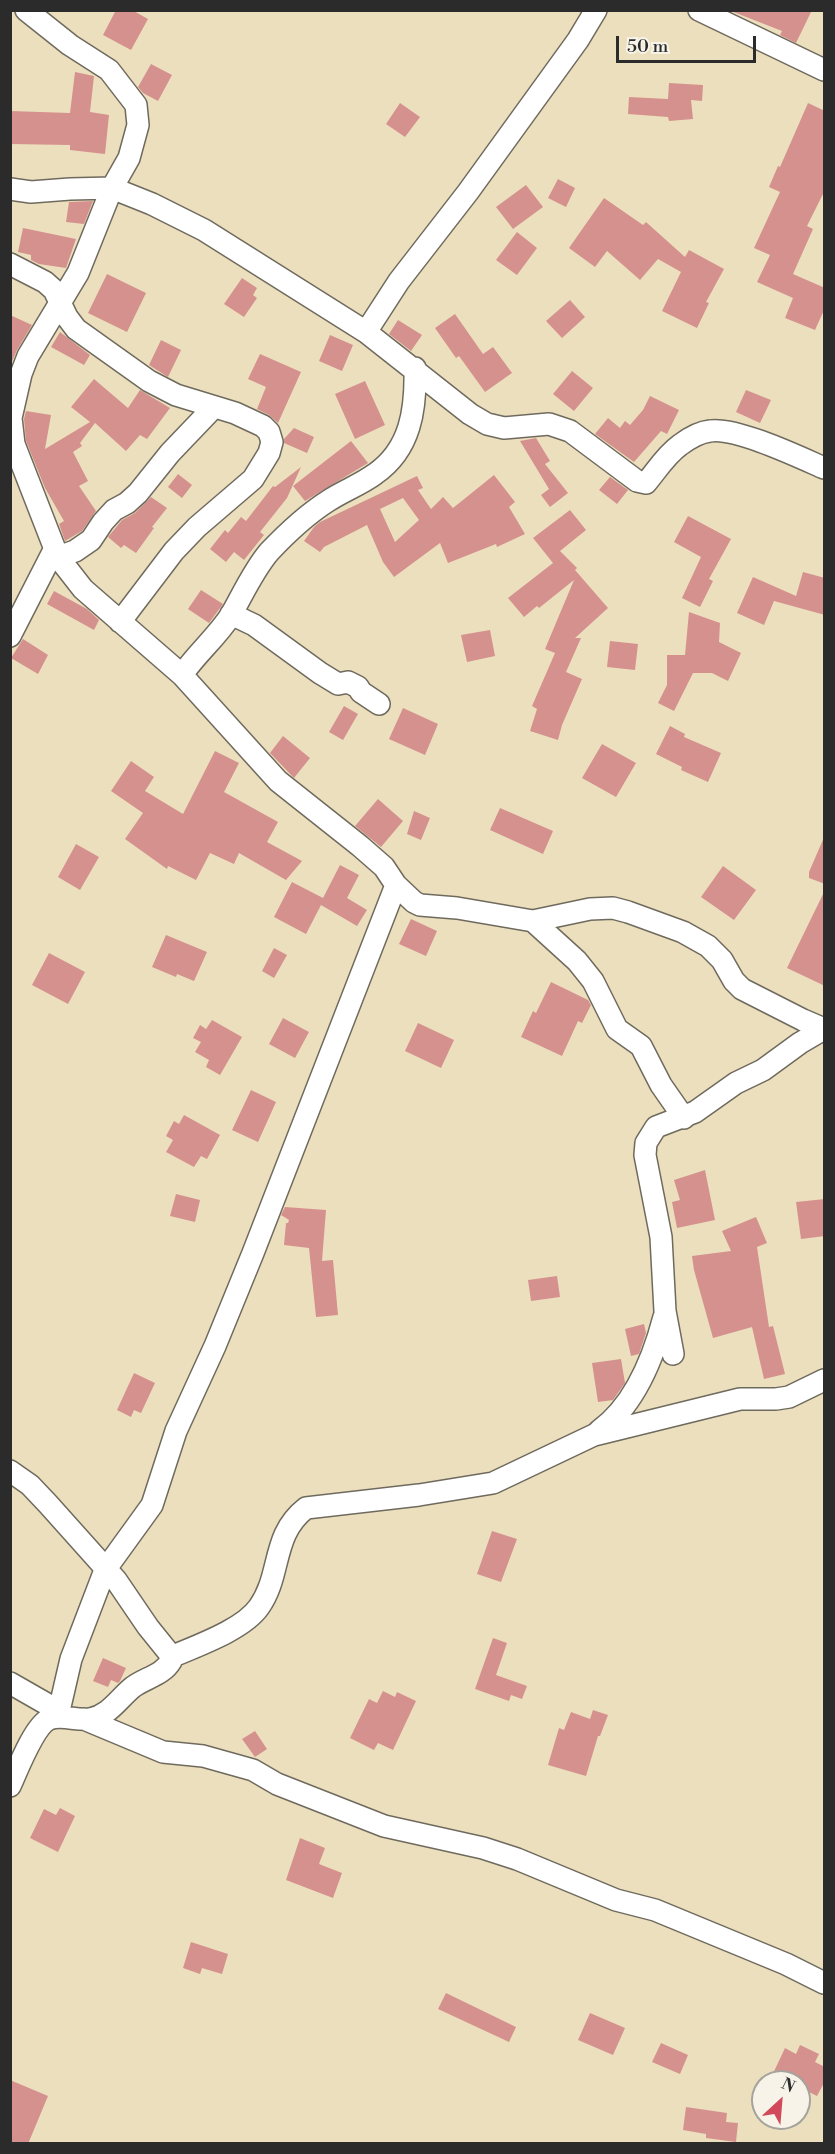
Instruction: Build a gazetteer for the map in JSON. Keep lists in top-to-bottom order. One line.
{"scale_bar":"50 m","north":"top right"}
